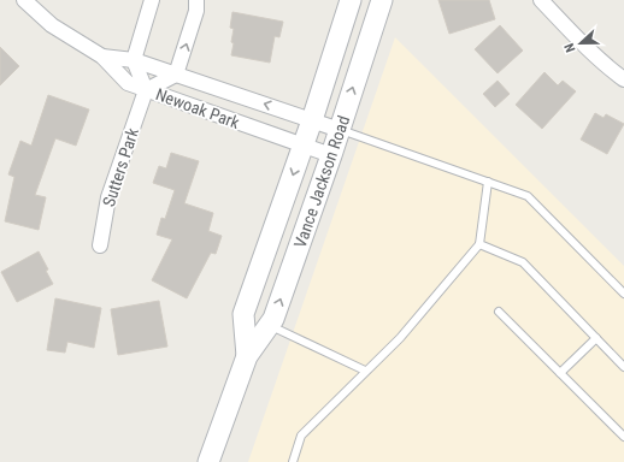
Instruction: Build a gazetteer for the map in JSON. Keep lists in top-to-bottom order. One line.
{"streets":{"main road":["Vance Jackson Road"],"street":["Newoak Park","Sutters Park"]},"crossings":[["Newoak Park","Sutters Park"],["Newoak Park","Vance Jackson Road"]],"north":"left"}
